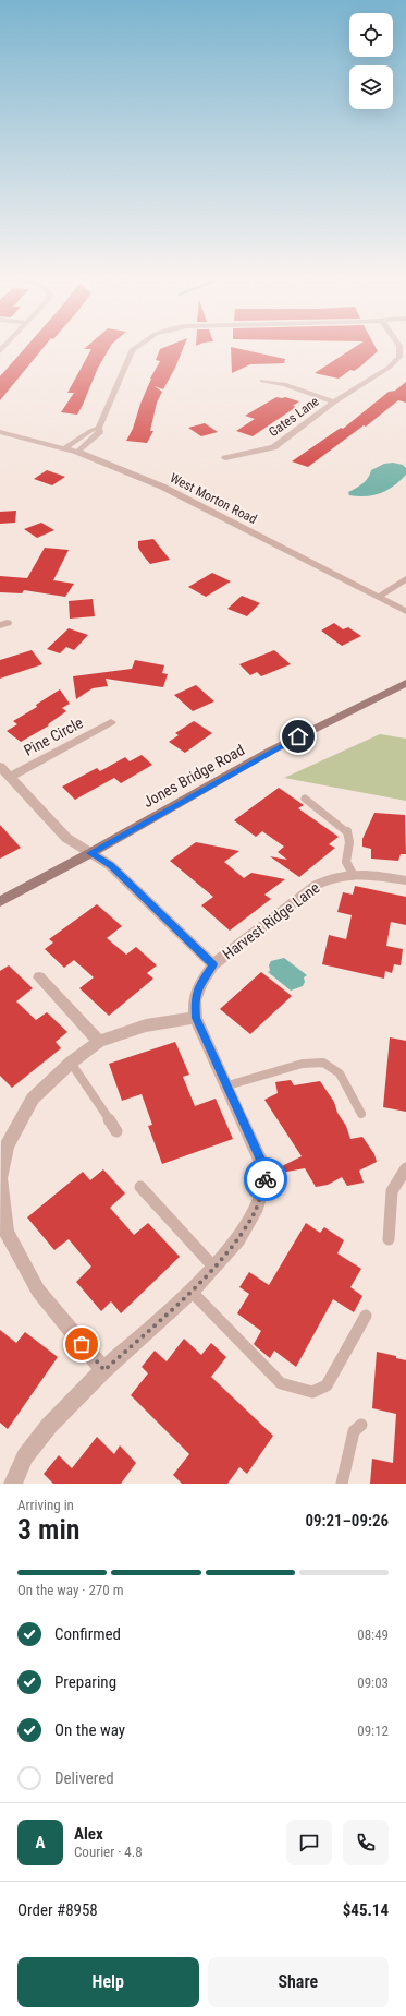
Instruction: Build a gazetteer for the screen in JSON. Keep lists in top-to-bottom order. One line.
{"streets":{"main road":["Jones Bridge Road"],"street":["Gates Lane","West Morton Road","Pine Circle","Harvest Ridge Lane"]},"crossings":[["Pine Circle","Harvest Ridge Lane"],["Jones Bridge Road","Harvest Ridge Lane"]],"page":{"heading":["3 min","Arriving in","09:21–09:26"],"panel":["Alex","Courier · 4.8","Order #8958","$45.14"],"bar":"On the way · 270 m","list":[["Confirmed","08:49"],["Preparing","09:03"],["On the way","09:12"],"Delivered"],"round":"A","buttons":["Help","Share"]}}
